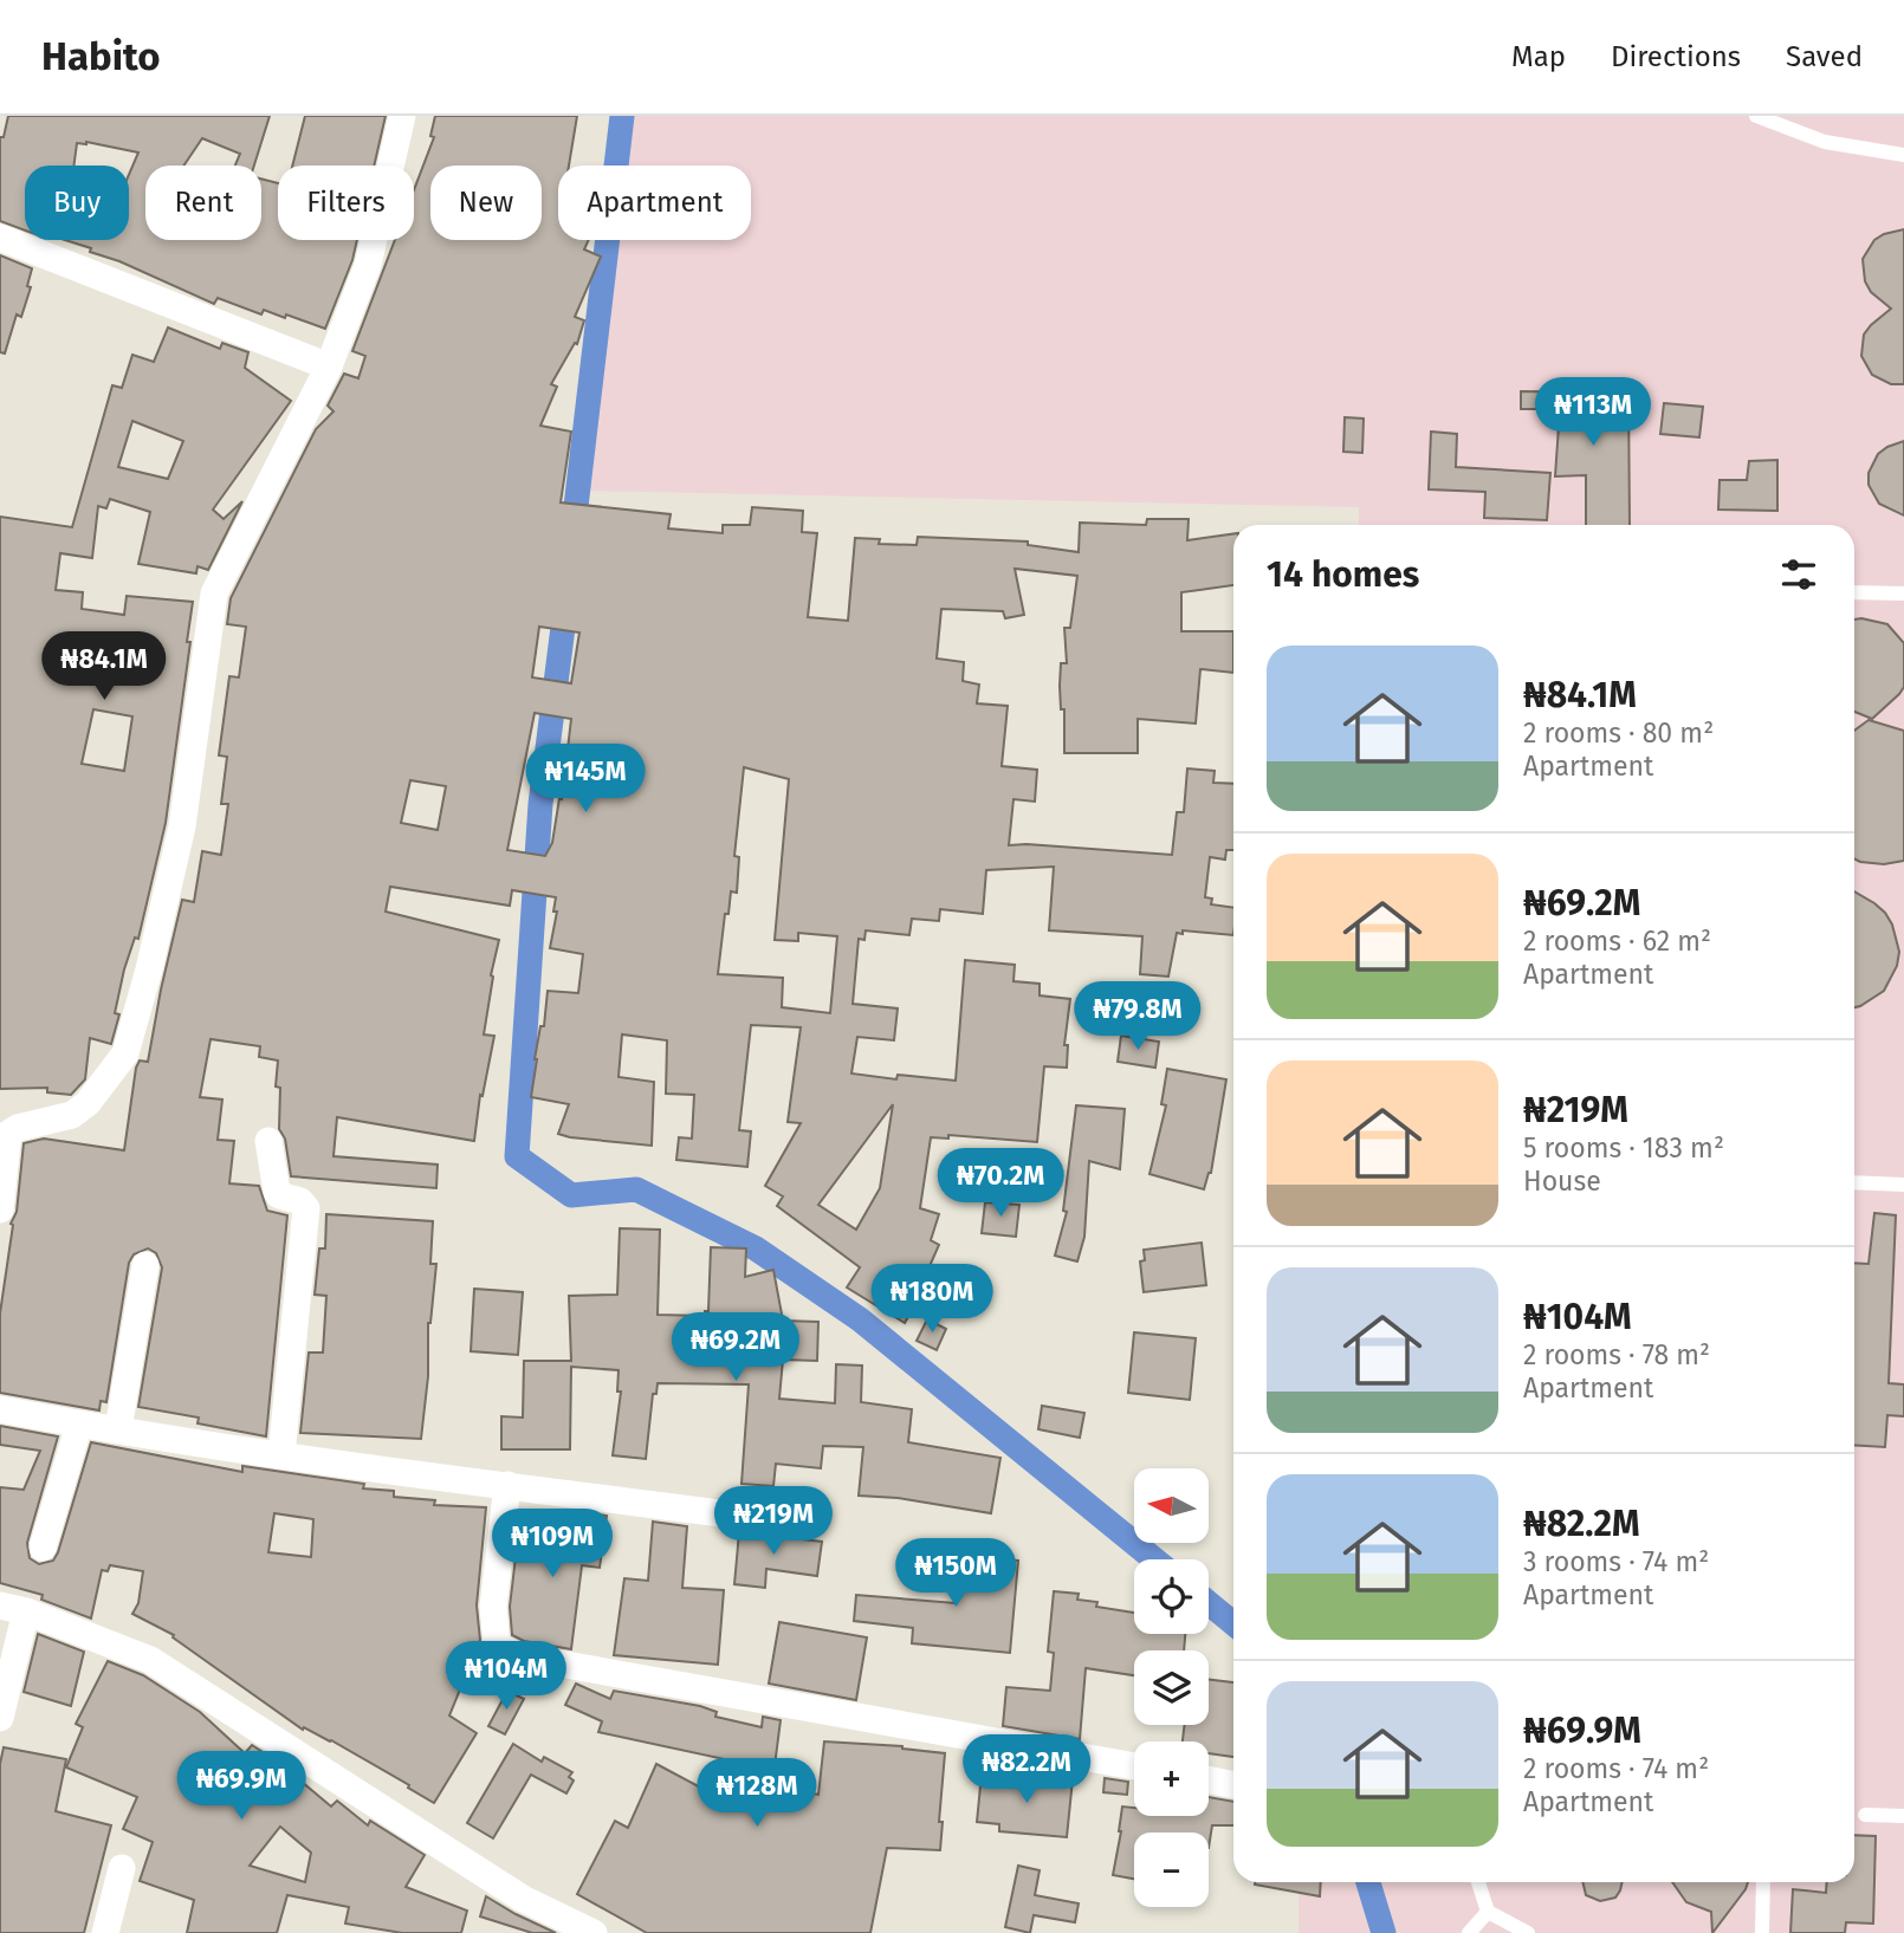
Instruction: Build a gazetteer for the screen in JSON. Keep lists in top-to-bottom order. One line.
{"north":"left","page":{"header":"Habito","nav":["Map","Directions","Saved"],"chip":["Buy","Rent","Filters","New","Apartment"],"price":["₦113M","₦84.1M","₦145M","₦79.8M","₦70.2M","₦180M","₦69.2M","₦219M","₦109M","₦150M","₦104M","₦82.2M","₦69.9M","₦128M"],"heading":"14 homes","list":[{"name":"₦84.1M","note":"2 rooms · 80 m² · Apartment"},{"name":"₦69.2M","note":"2 rooms · 62 m² · Apartment"},{"name":"₦219M","note":"5 rooms · 183 m² · House"},{"name":"₦104M","note":"2 rooms · 78 m² · Apartment"},{"name":"₦82.2M","note":"3 rooms · 74 m² · Apartment"},{"name":"₦69.9M","note":"2 rooms · 74 m² · Apartment"}],"map_buttons":["+","−"]}}
